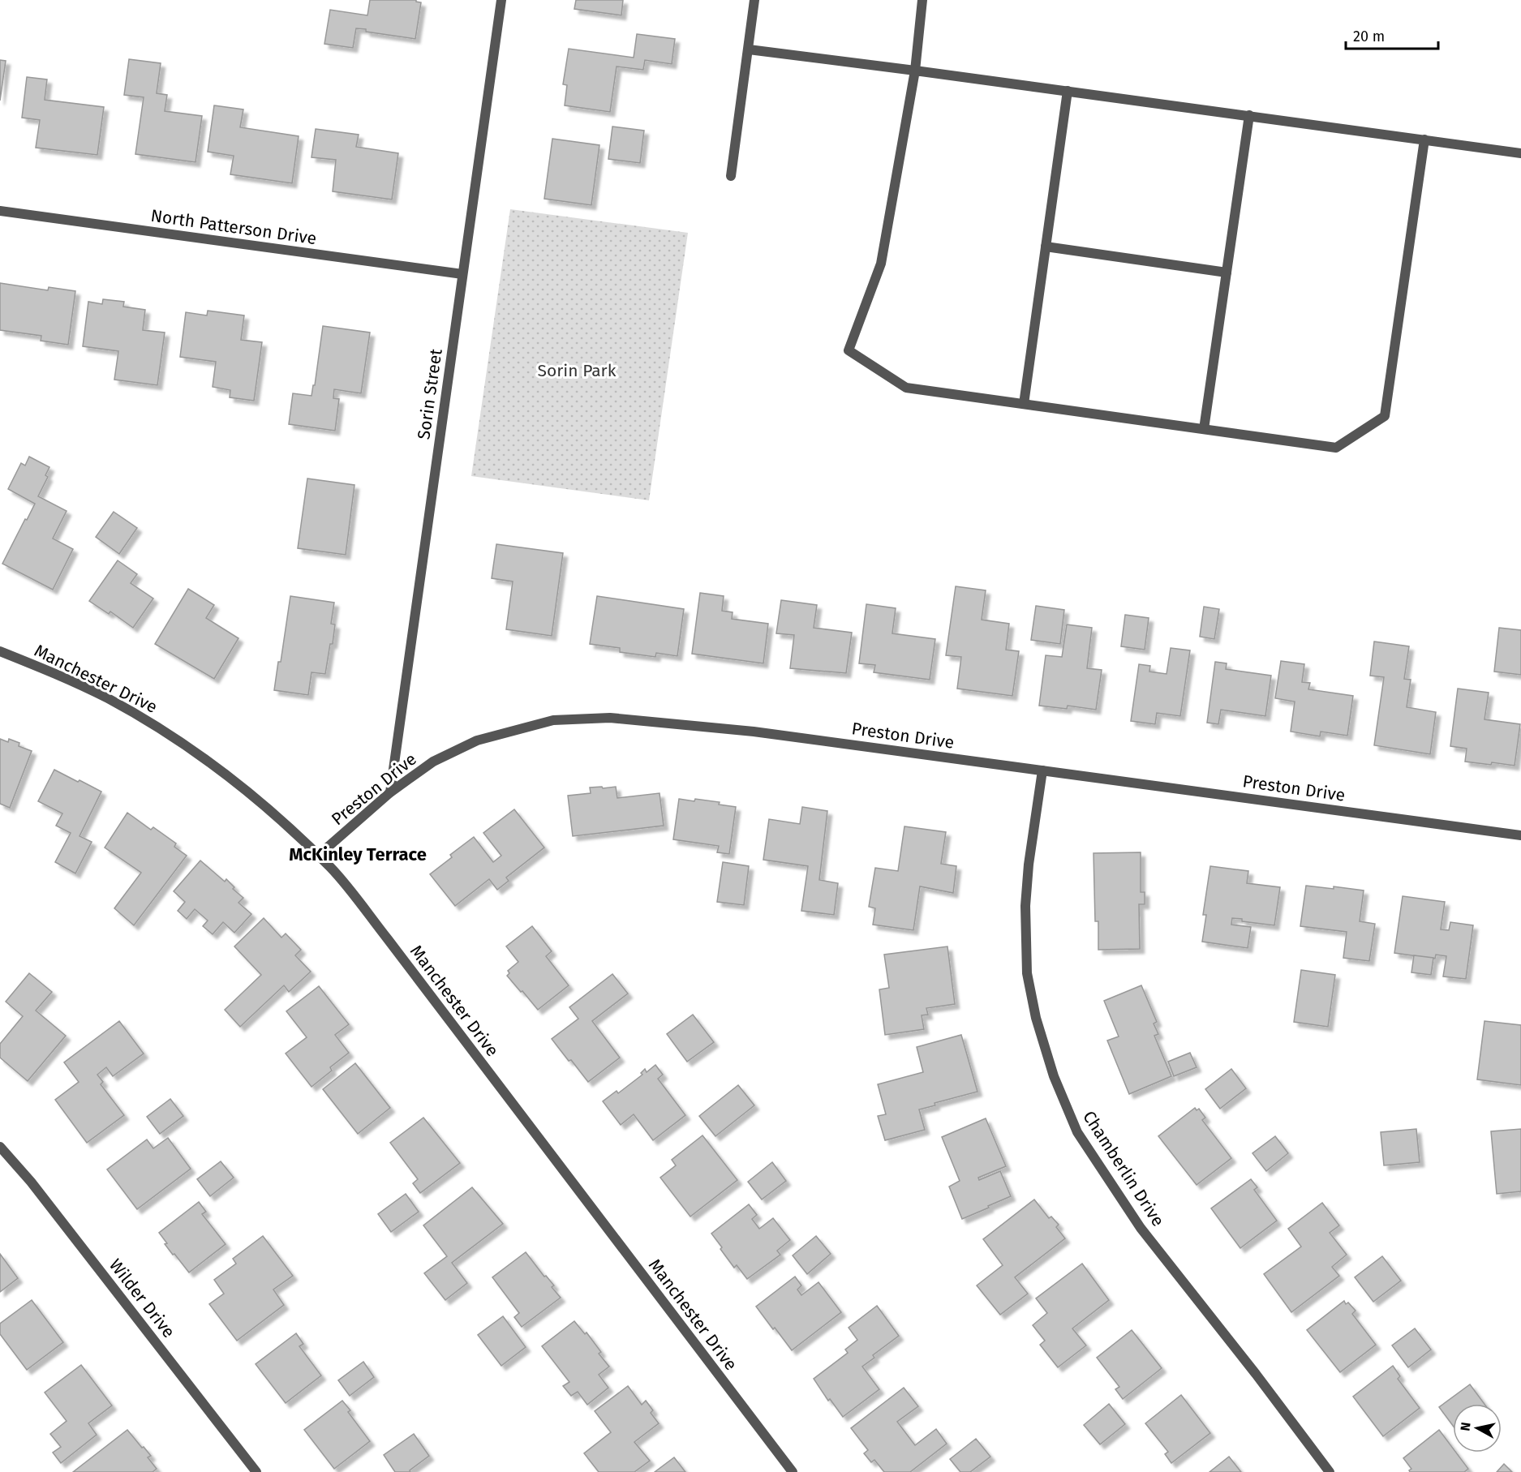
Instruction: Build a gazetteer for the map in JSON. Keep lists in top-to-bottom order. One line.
{"streets":{"street":["North Patterson Drive","Sorin Street","Manchester Drive","Preston Drive","Chamberlin Drive","Wilder Drive"]},"crossings":[["North Patterson Drive","Sorin Street"],["Sorin Street","Preston Drive"],["Manchester Drive","Preston Drive"],["Preston Drive","Chamberlin Drive"]],"districts":["McKinley Terrace"],"parks":["Sorin Park"],"scale_bar":"20 m","north":"left"}
